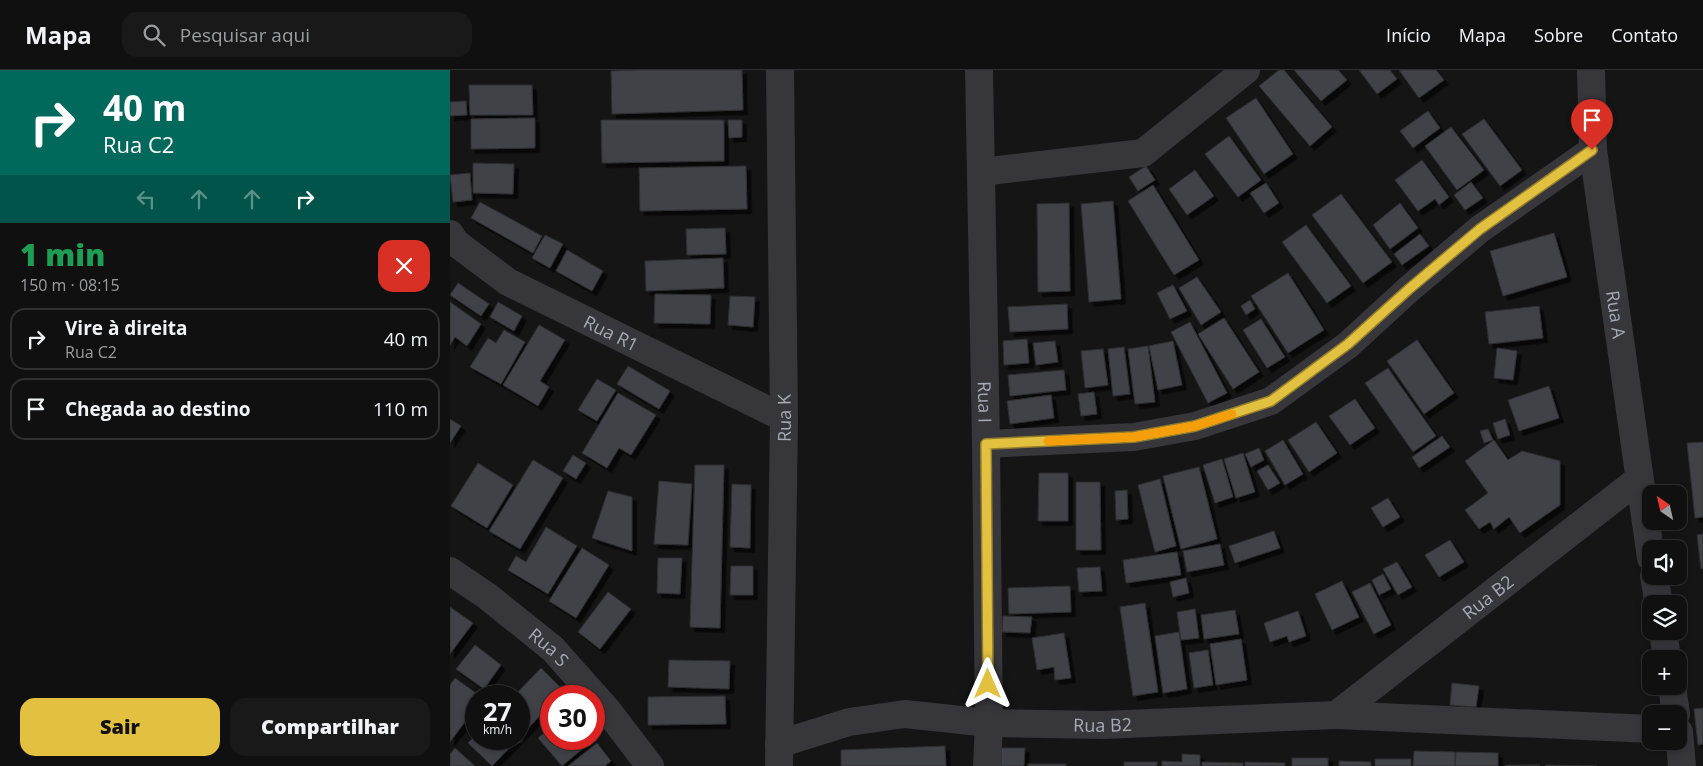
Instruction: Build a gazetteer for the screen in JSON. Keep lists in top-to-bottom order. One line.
{"streets":{"street":["Rua A","Rua R1","Rua I","Rua K","Rua B2","Rua S"]},"crossings":[["Rua A","Rua B2"],["Rua R1","Rua K"],["Rua I","Rua B2"],["Rua K","Rua B2"]],"north":"top left","page":{"header":"Mapa","search":"Pesquisar aqui","nav":["Início","Mapa","Sobre","Contato"],"turn":["40 m","Rua C2"],"heading":["1 min","150 m · 08:15"],"list":[{"name":"Vire à direita","note":"Rua C2","value":"40 m"},{"name":"Chegada ao destino","value":"110 m"}],"map_buttons":["+","−"],"speed":"27 km/h","limit":"30","buttons":["Sair","Compartilhar"]}}
